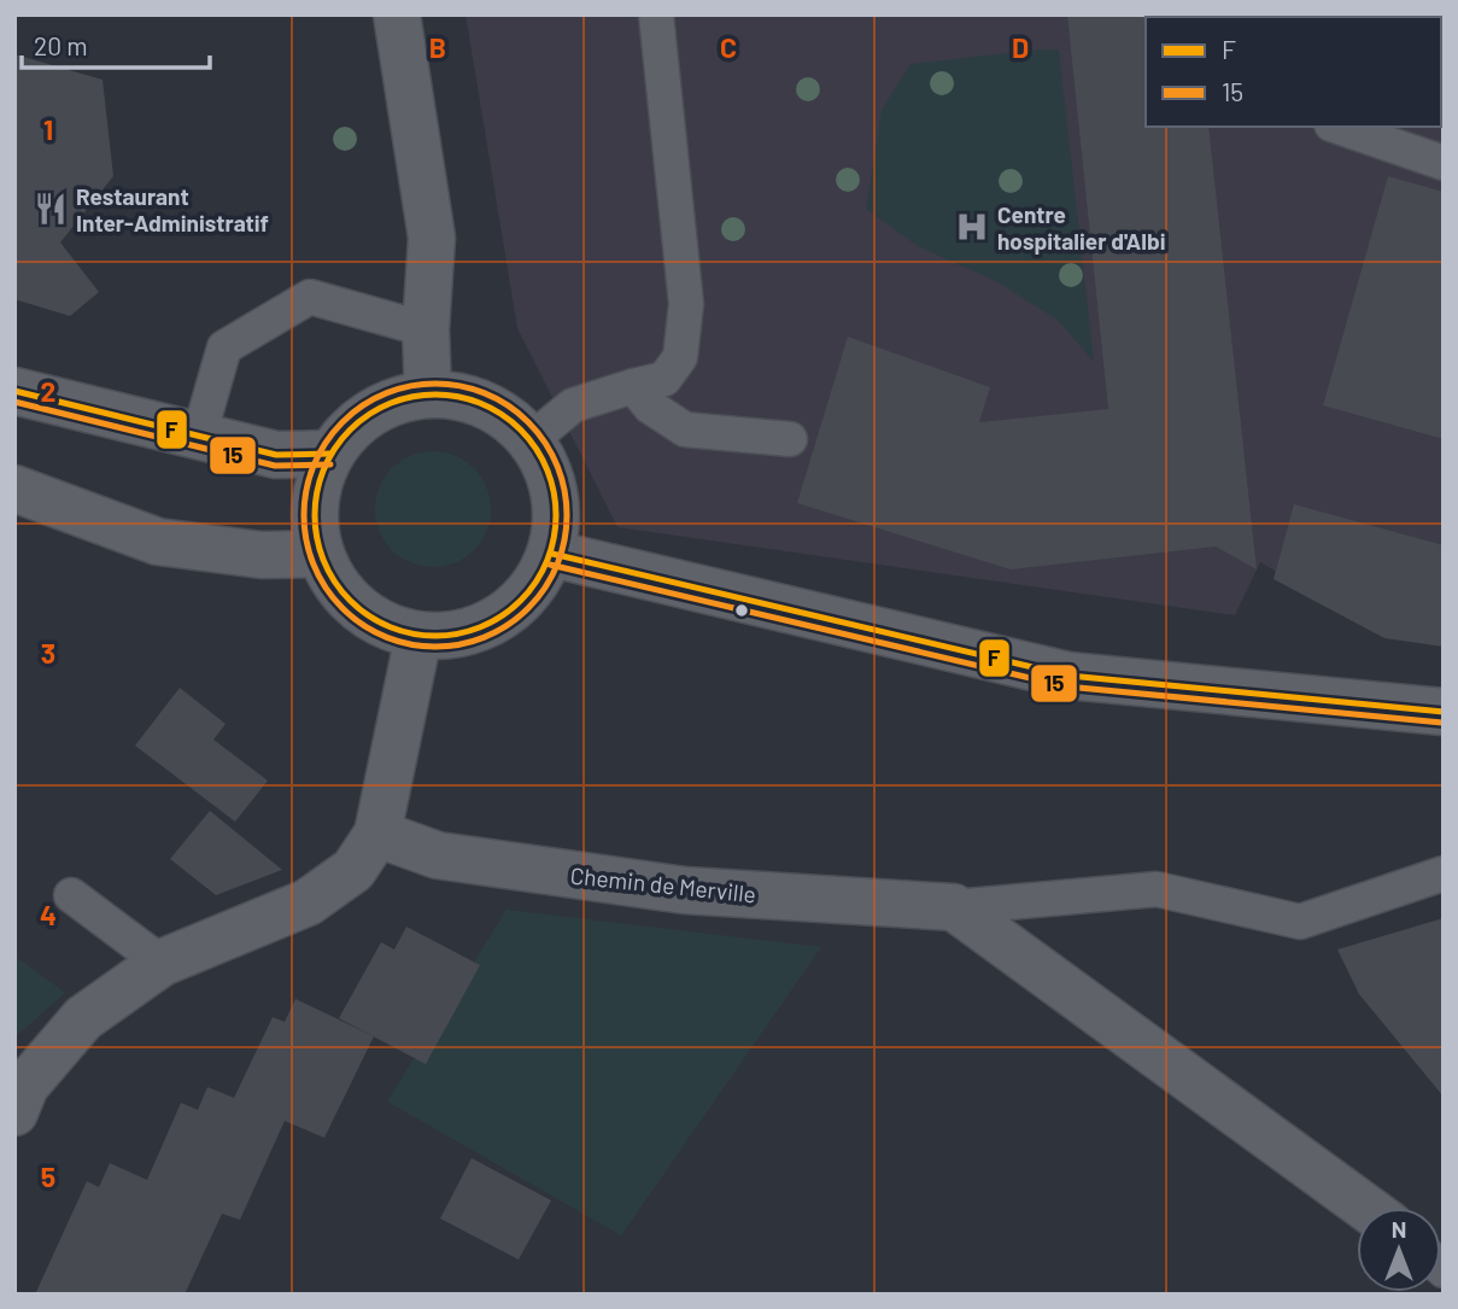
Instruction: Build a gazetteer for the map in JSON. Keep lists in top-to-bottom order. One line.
{"streets":{"street":["Chemin de Merville"]},"places":{"restaurant":["Restaurant Inter-Administratif"],"hospital":["Centre hospitalier d'Albi"]},"lines":["transit line 15","transit line F"],"legend":["F","15"],"scale_bar":"20 m","north":"top","grid":{"columns":["B","C","D"],"rows":["1","2","3","4","5"]}}
